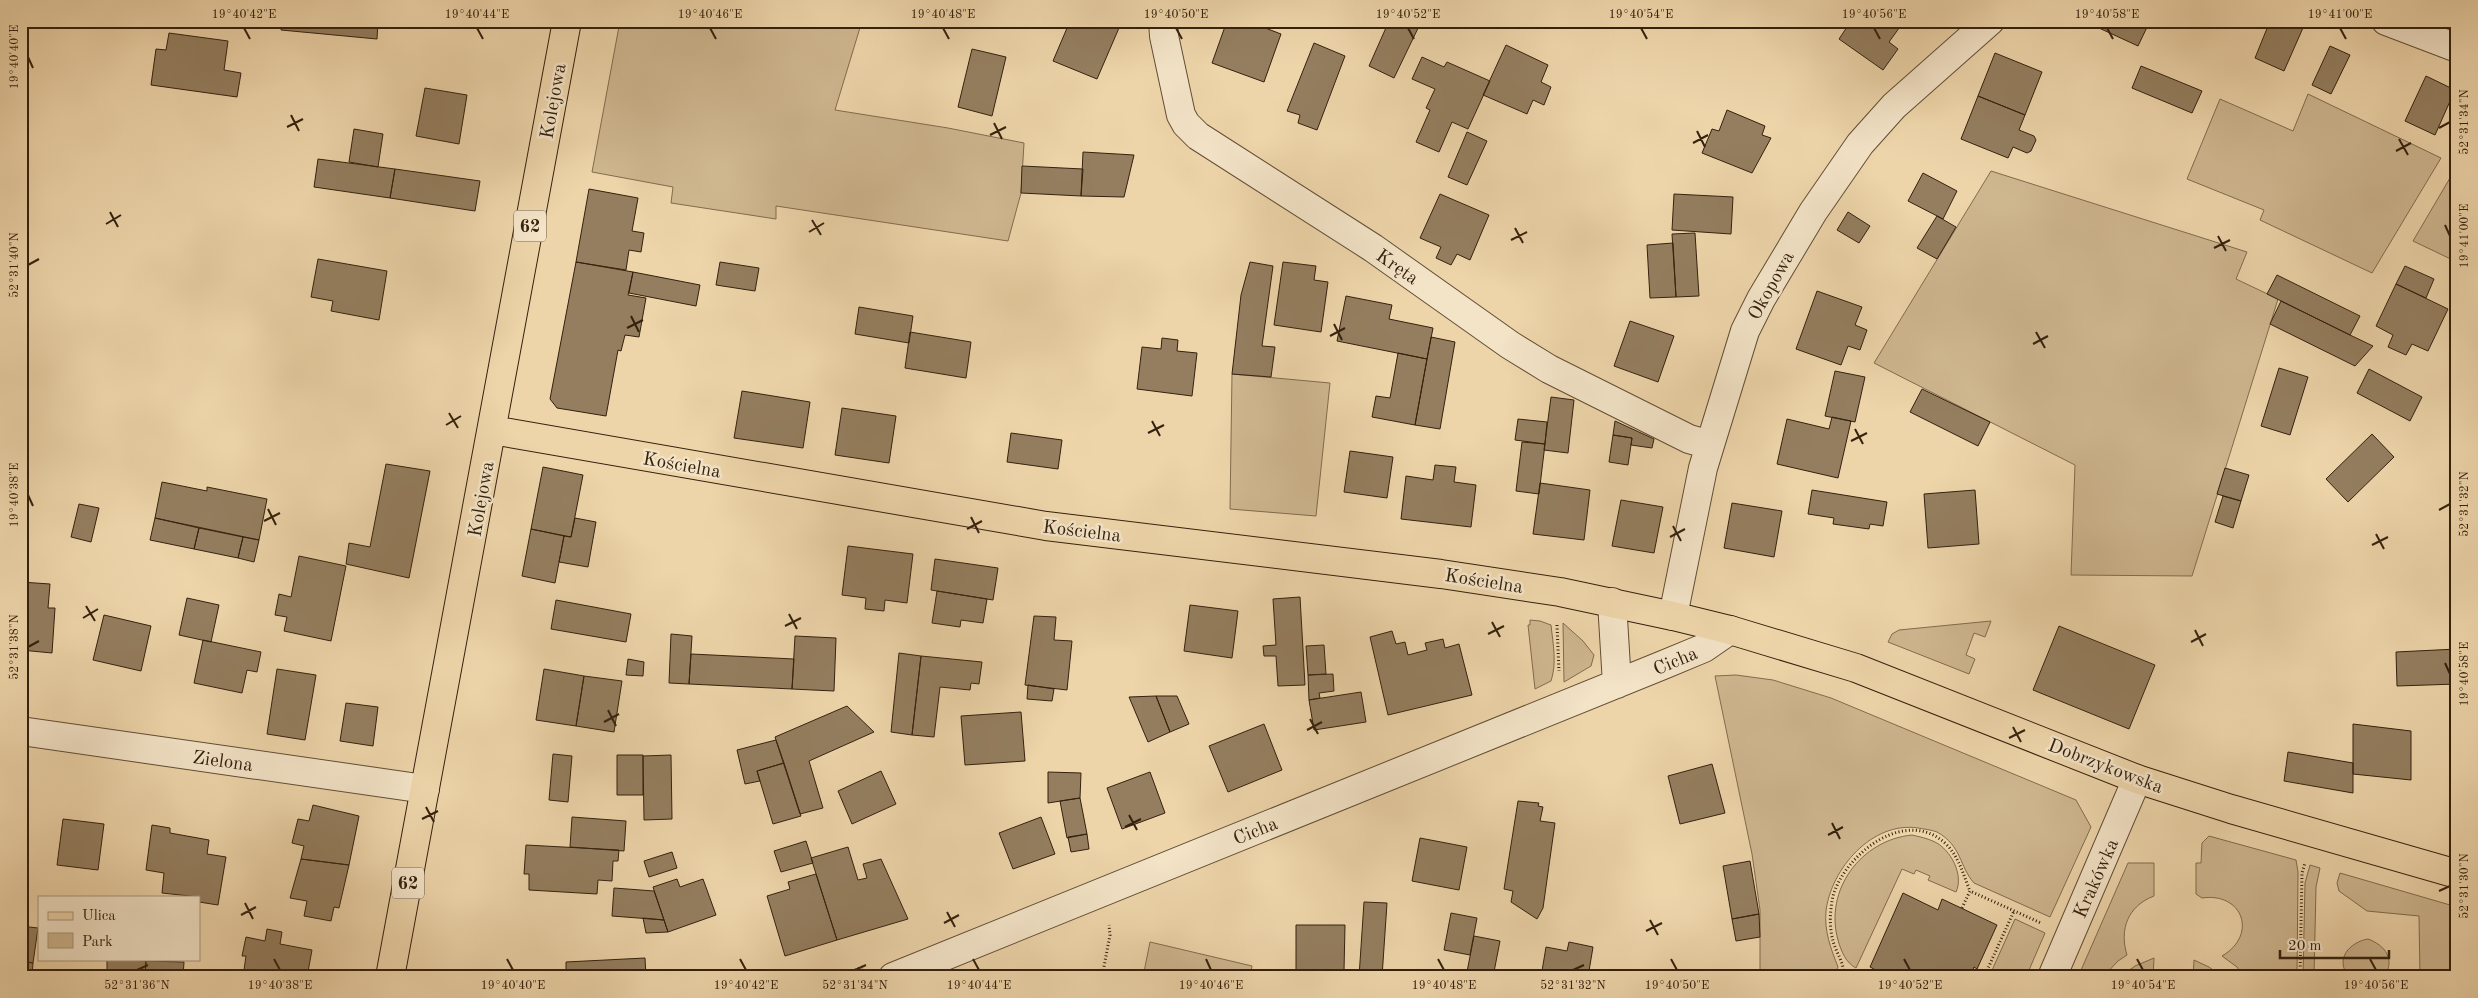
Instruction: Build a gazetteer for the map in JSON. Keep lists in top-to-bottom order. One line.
{"streets":{"main road":["Kolejowa","62","Kościelna","Dobrzykowska"],"street":["Kręta","Okopowa","Cicha","Zielona","Krakówka"]},"crossings":[["Kolejowa","Kościelna"],["Kolejowa","Zielona"],["Kręta","Okopowa"],["Okopowa","Kościelna"],["Okopowa","Dobrzykowska"],["Kościelna","Dobrzykowska"],["Cicha","Dobrzykowska"],["Dobrzykowska","Krakówka"]],"legend":["Ulica","Park"],"scale_bar":"20 m","coordinates":["19°40'42\"E","19°40'44\"E","19°40'46\"E","19°40'48\"E","19°40'50\"E","19°40'52\"E","19°40'54\"E","19°40'56\"E","19°40'58\"E","19°41'00\"E","19°40'40\"E","52°31'34\"N","52°31'40\"N","19°40'38\"E","52°31'32\"N","52°31'38\"N","52°31'30\"N","52°31'36\"N"]}
